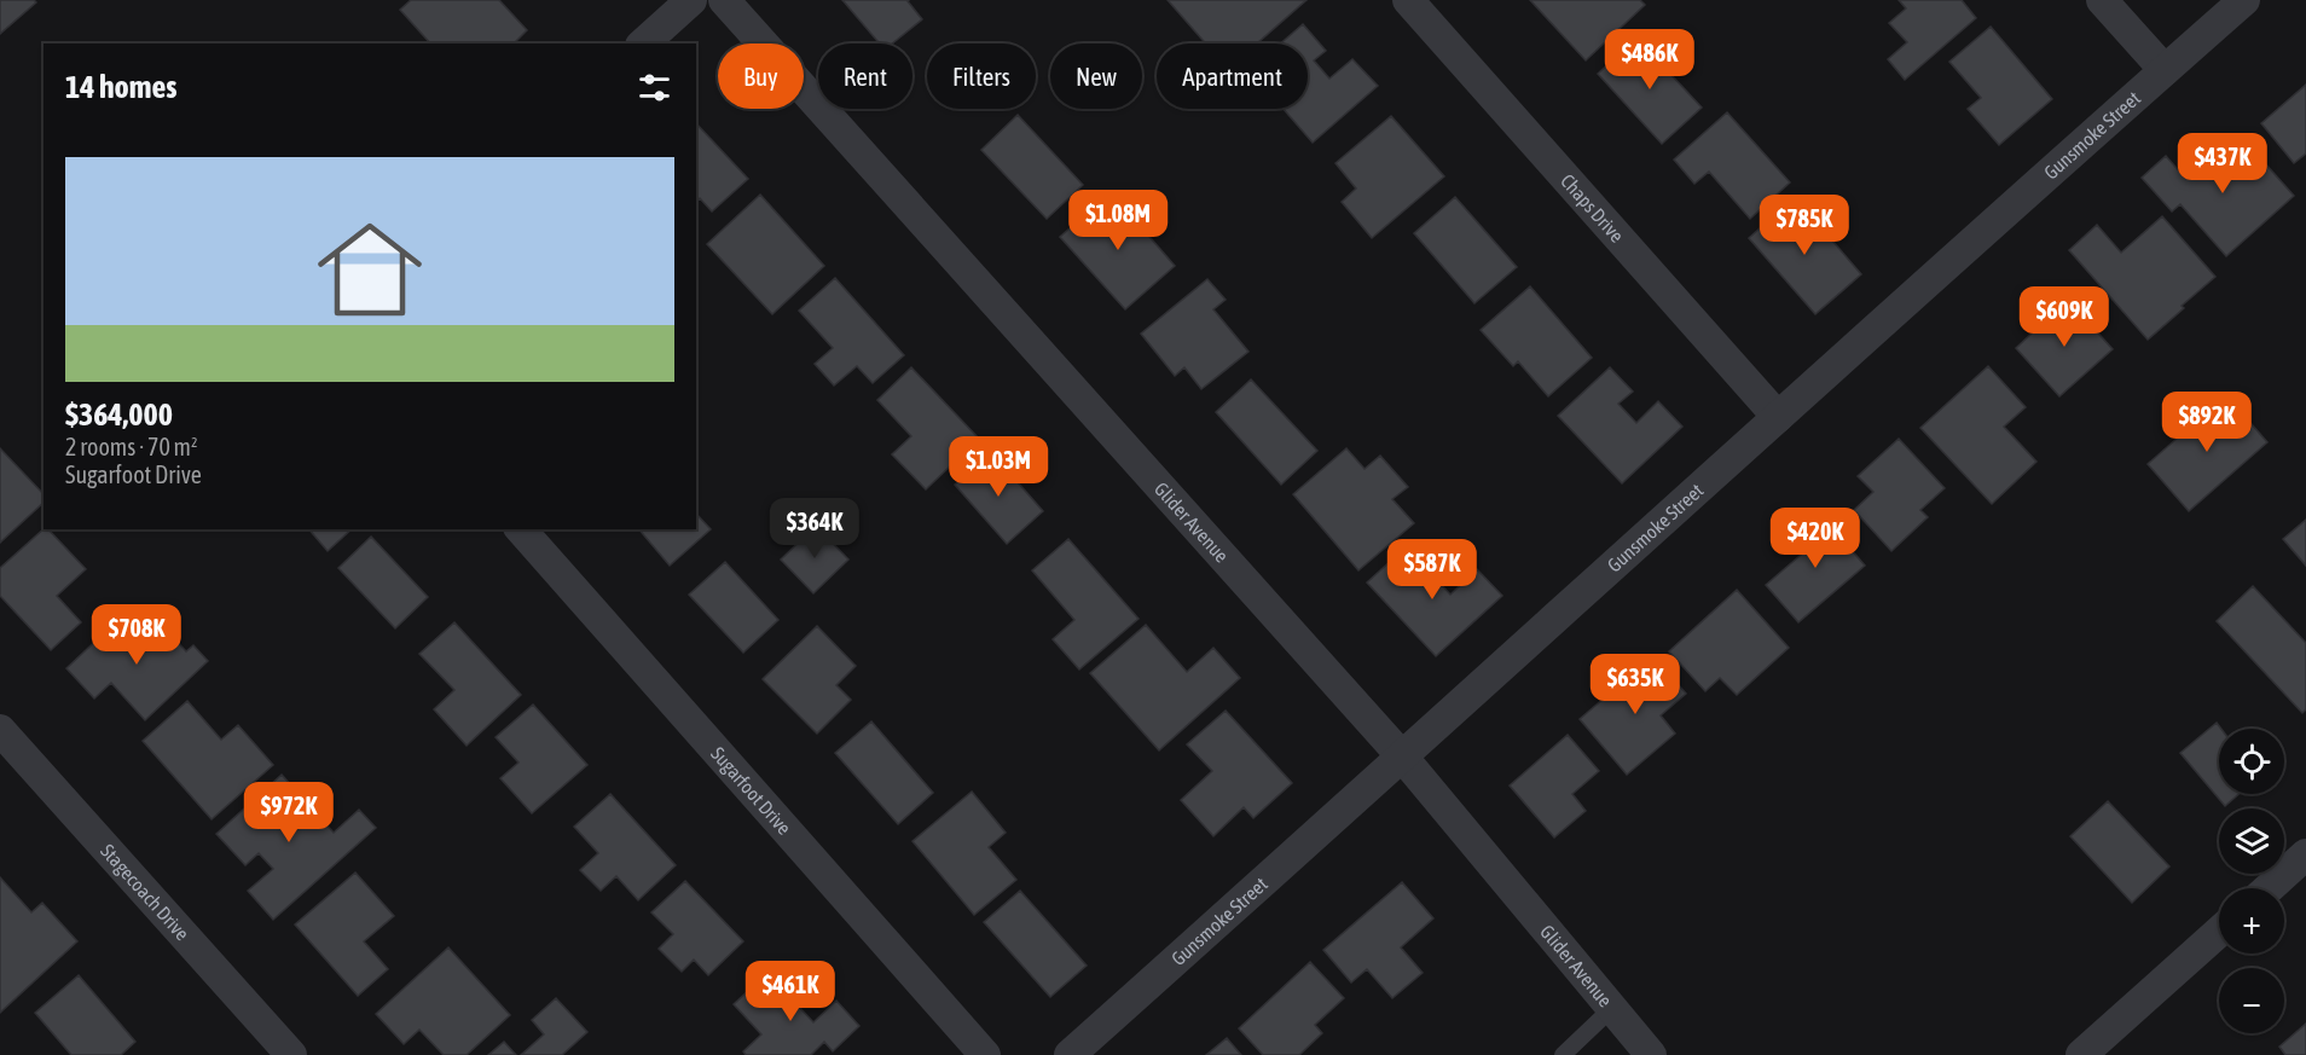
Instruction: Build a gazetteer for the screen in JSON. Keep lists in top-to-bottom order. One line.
{"streets":{"street":["Gunsmoke Street","Chaps Drive","Glider Avenue","Sugarfoot Drive","Stagecoach Drive"]},"crossings":[["Gunsmoke Street","Chaps Drive"],["Gunsmoke Street","Glider Avenue"]],"page":{"price":["$486K","$437K","$1.08M","$785K","$609K","$892K","$1.03M","$364K","$420K","$587K","$708K","$635K","$972K","$461K"],"chip":["Buy","Rent","Filters","New","Apartment"],"heading":"14 homes","list":[{"name":"$364,000","note":"2 rooms · 70 m² · Sugarfoot Drive"}],"map_buttons":["+","−"]}}
